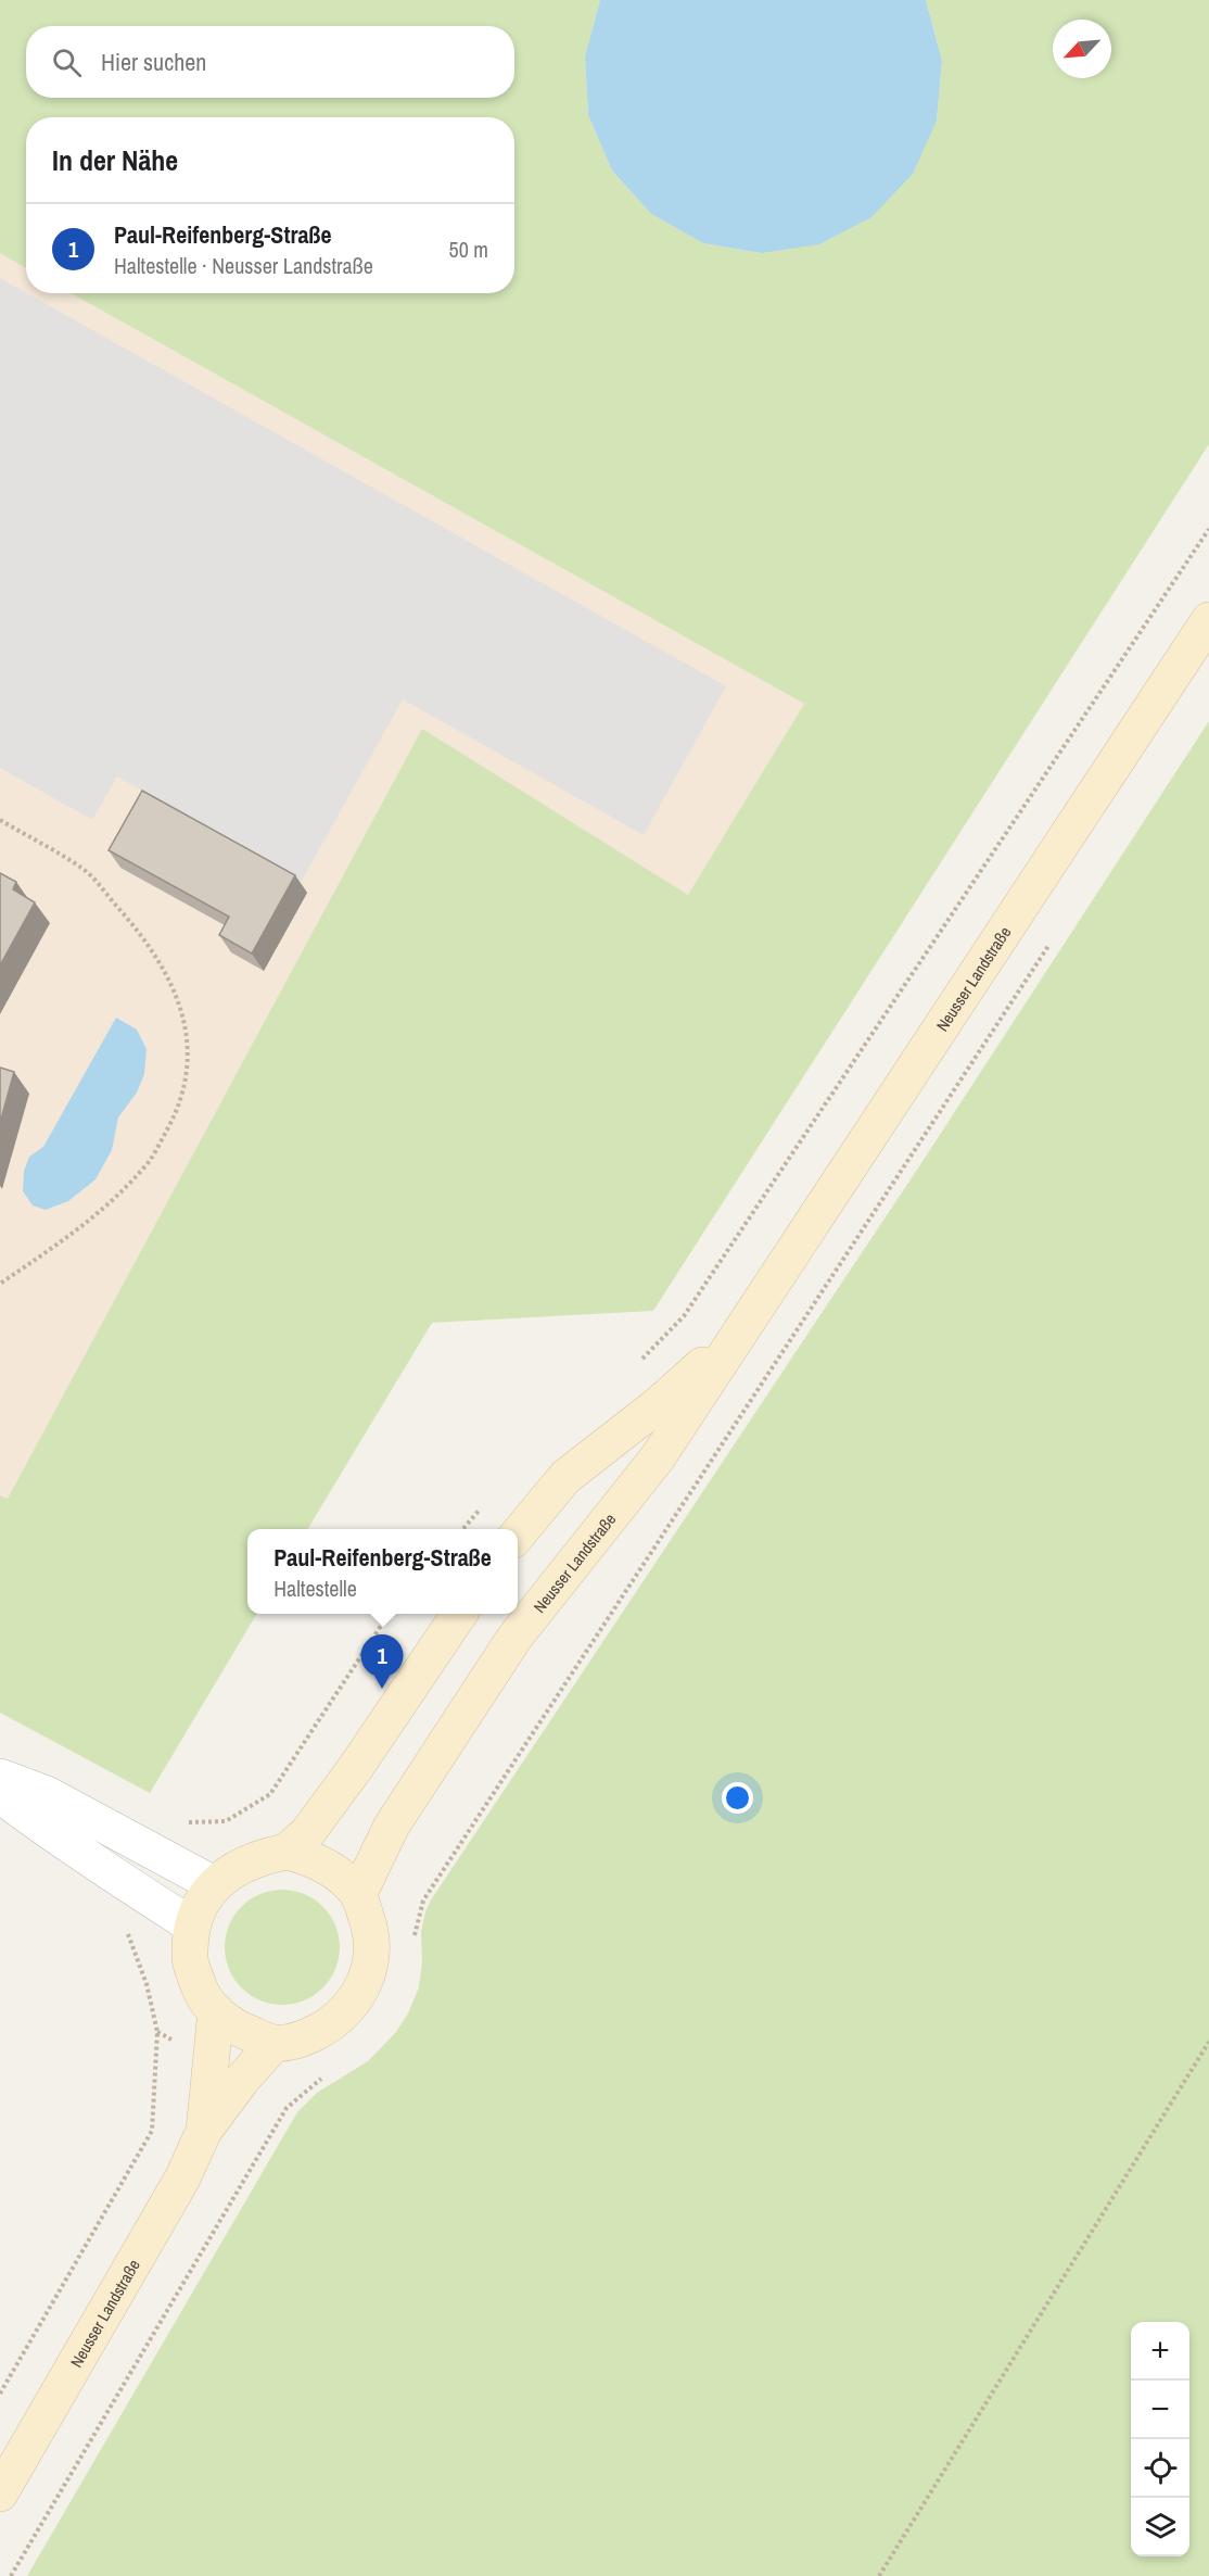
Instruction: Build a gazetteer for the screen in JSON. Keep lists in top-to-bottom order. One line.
{"streets":{"main road":["Neusser Landstraße"]},"north":"bottom left","page":{"search":"Hier suchen","heading":"In der Nähe","list":[{"mark":"1","name":"Paul-Reifenberg-Straße","note":"Haltestelle · Neusser Landstraße","value":"50 m"}],"popup":["Paul-Reifenberg-Straße","Haltestelle"],"pins":"1","map_buttons":["+","−"]}}
